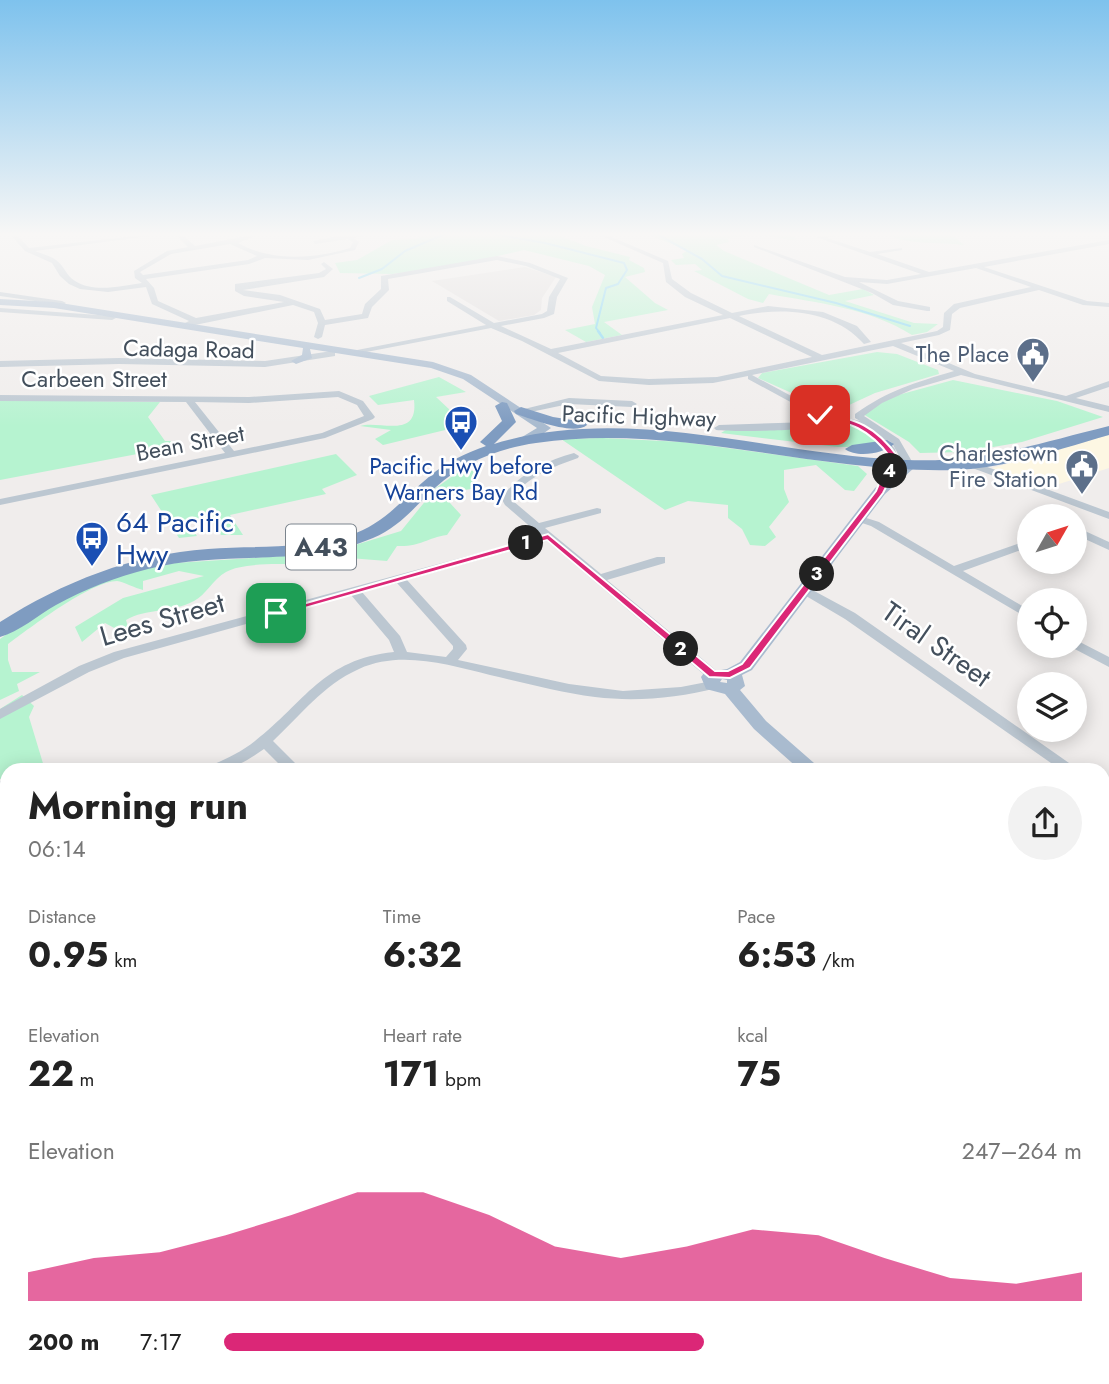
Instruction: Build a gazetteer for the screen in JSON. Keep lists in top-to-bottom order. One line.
{"streets":{"highway":["Pacific Highway","A43"],"street":["Cadaga Road","Carbeen Street","Bean Street","Lees Street","Tiral Street"]},"crossings":[["Carbeen Street","Bean Street"]],"places":{"public building":["The Place","Charlestown Fire Station"],"bus stop":["Pacific Hwy before Warners Bay Rd","64 Pacific Hwy"]},"north":"top right","page":{"pins":["4","1","3","2"],"heading":["Morning run","06:14"],"stats":[["Distance","0.95 km"],["Time","6:32"],["Pace","6:53 /km"],["Elevation","22 m"],["Heart rate","171 bpm"],["kcal","75"]],"chart":["Elevation","247–264 m"],"list":[{"name":"200 m","note":"7:17"}]}}
